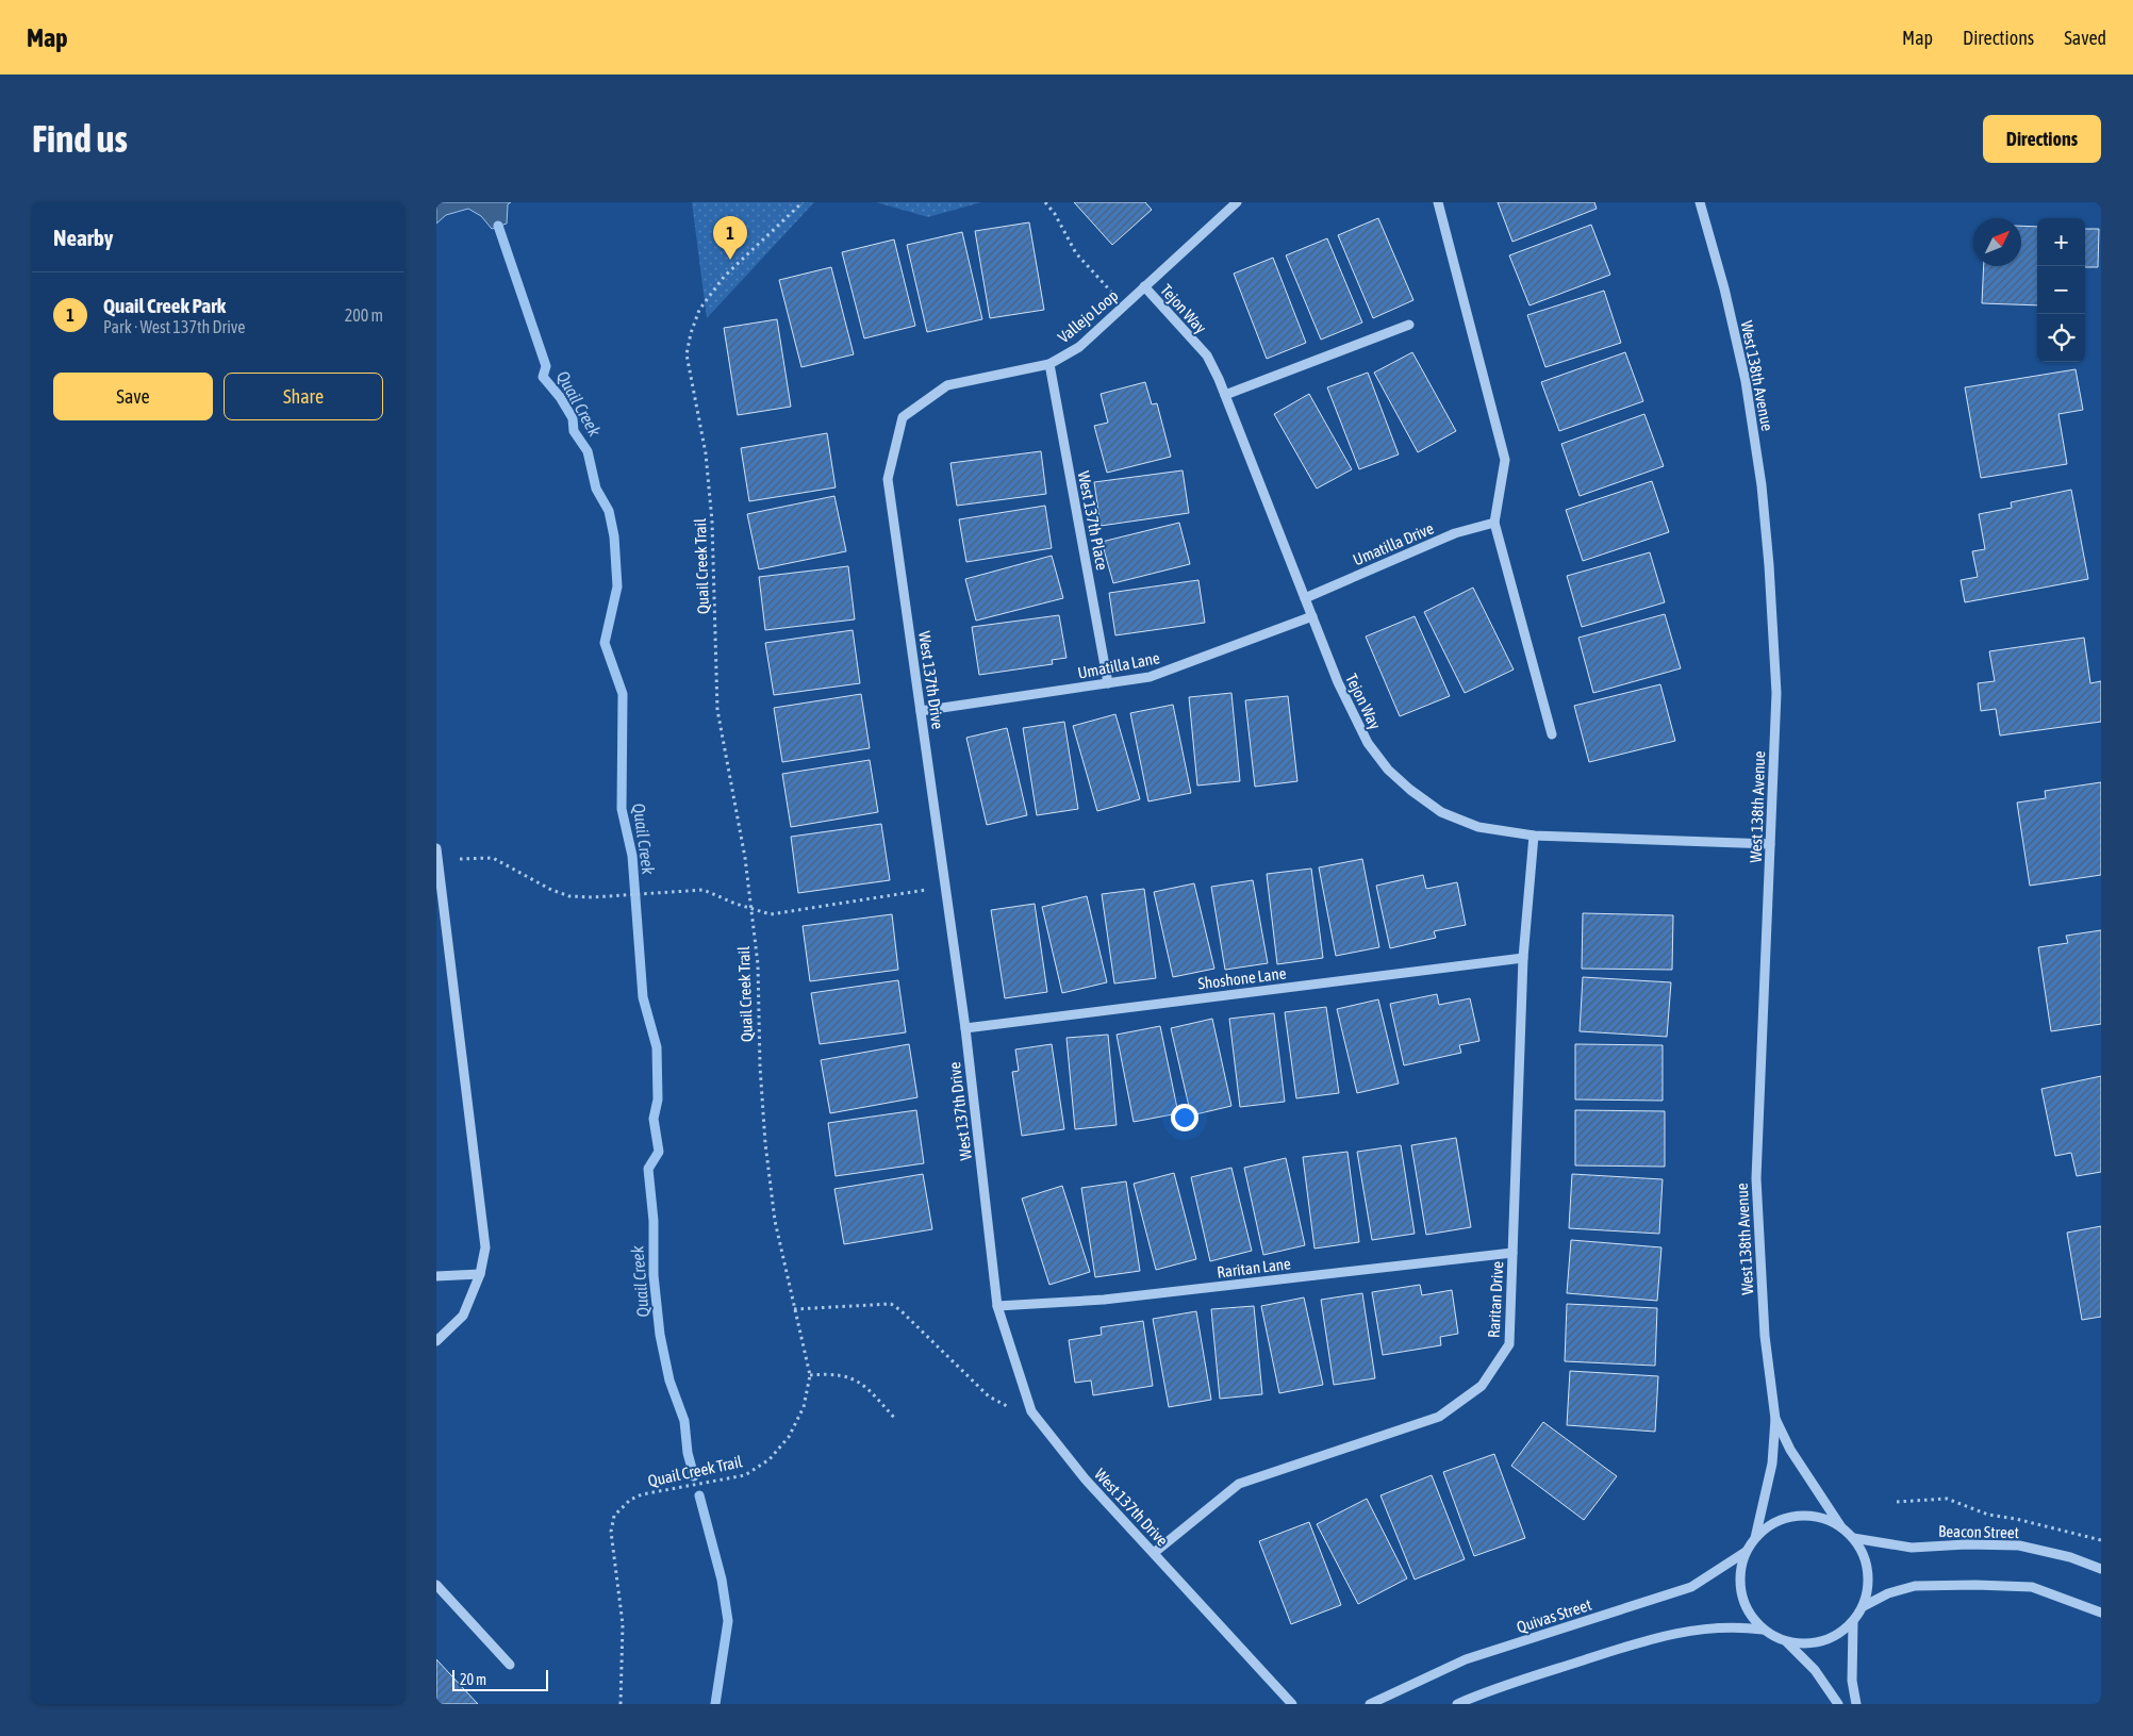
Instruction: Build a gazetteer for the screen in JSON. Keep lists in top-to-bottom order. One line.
{"streets":{"street":["Tejon Way","Vallejo Loop","West 138th Avenue","West 137th Place","Umatilla Drive","Umatilla Lane","West 137th Drive","Shoshone Lane","Raritan Lane","Raritan Drive","Beacon Street","Quivas Street"],"path":["Quail Creek Trail"]},"crossings":[["Tejon Way","Vallejo Loop"],["Tejon Way","West 138th Avenue"],["Tejon Way","Umatilla Drive"],["Tejon Way","Umatilla Lane"],["Tejon Way","Raritan Drive"],["Vallejo Loop","West 137th Place"],["Vallejo Loop","West 137th Drive"],["West 138th Avenue","Beacon Street"],["West 138th Avenue","Quivas Street"],["West 137th Place","Umatilla Lane"],["Umatilla Lane","West 137th Drive"],["West 137th Drive","Shoshone Lane"],["West 137th Drive","Raritan Lane"],["West 137th Drive","Raritan Drive"],["Shoshone Lane","Raritan Drive"],["Raritan Lane","Raritan Drive"],["Beacon Street","Quivas Street"]],"water":["Quail Creek"],"scale_bar":"20 m","north":"top right","page":{"header":"Map","nav":["Map","Directions","Saved"],"buttons":["Directions",["Save","Share"]],"title":"Find us","heading":"Nearby","pins":"1","map_buttons":["+","−"],"list":[{"mark":"1","name":"Quail Creek Park","note":"Park · West 137th Drive","value":"200 m"}],"scale":"20 m"}}
